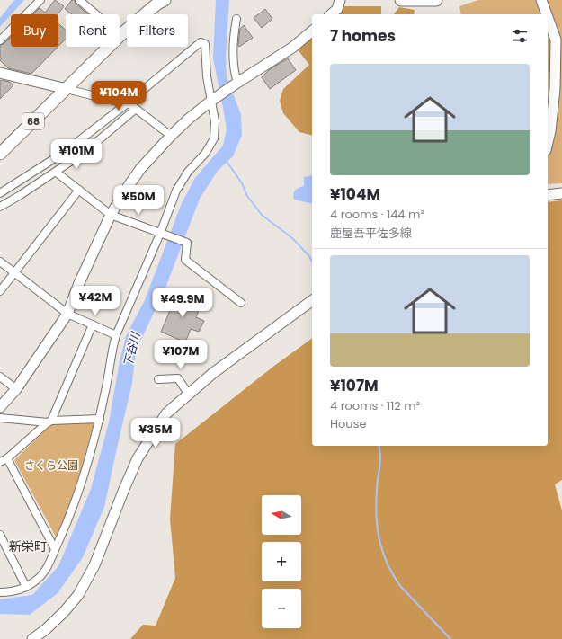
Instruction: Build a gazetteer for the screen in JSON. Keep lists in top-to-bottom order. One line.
{"streets":{"main road":["68"]},"districts":["新栄町"],"water":["下谷川"],"parks":["さくら公園"],"north":"left","page":{"chip":["Buy","Rent","Filters"],"heading":"7 homes","list":[{"name":"¥104M","note":"4 rooms · 144 m² · 鹿屋吾平佐多線"},{"name":"¥107M","note":"4 rooms · 112 m² · House"}],"price":["¥104M","¥101M","¥50M","¥42M","¥49.9M","¥107M","¥35M"],"map_buttons":["+","−"]}}
